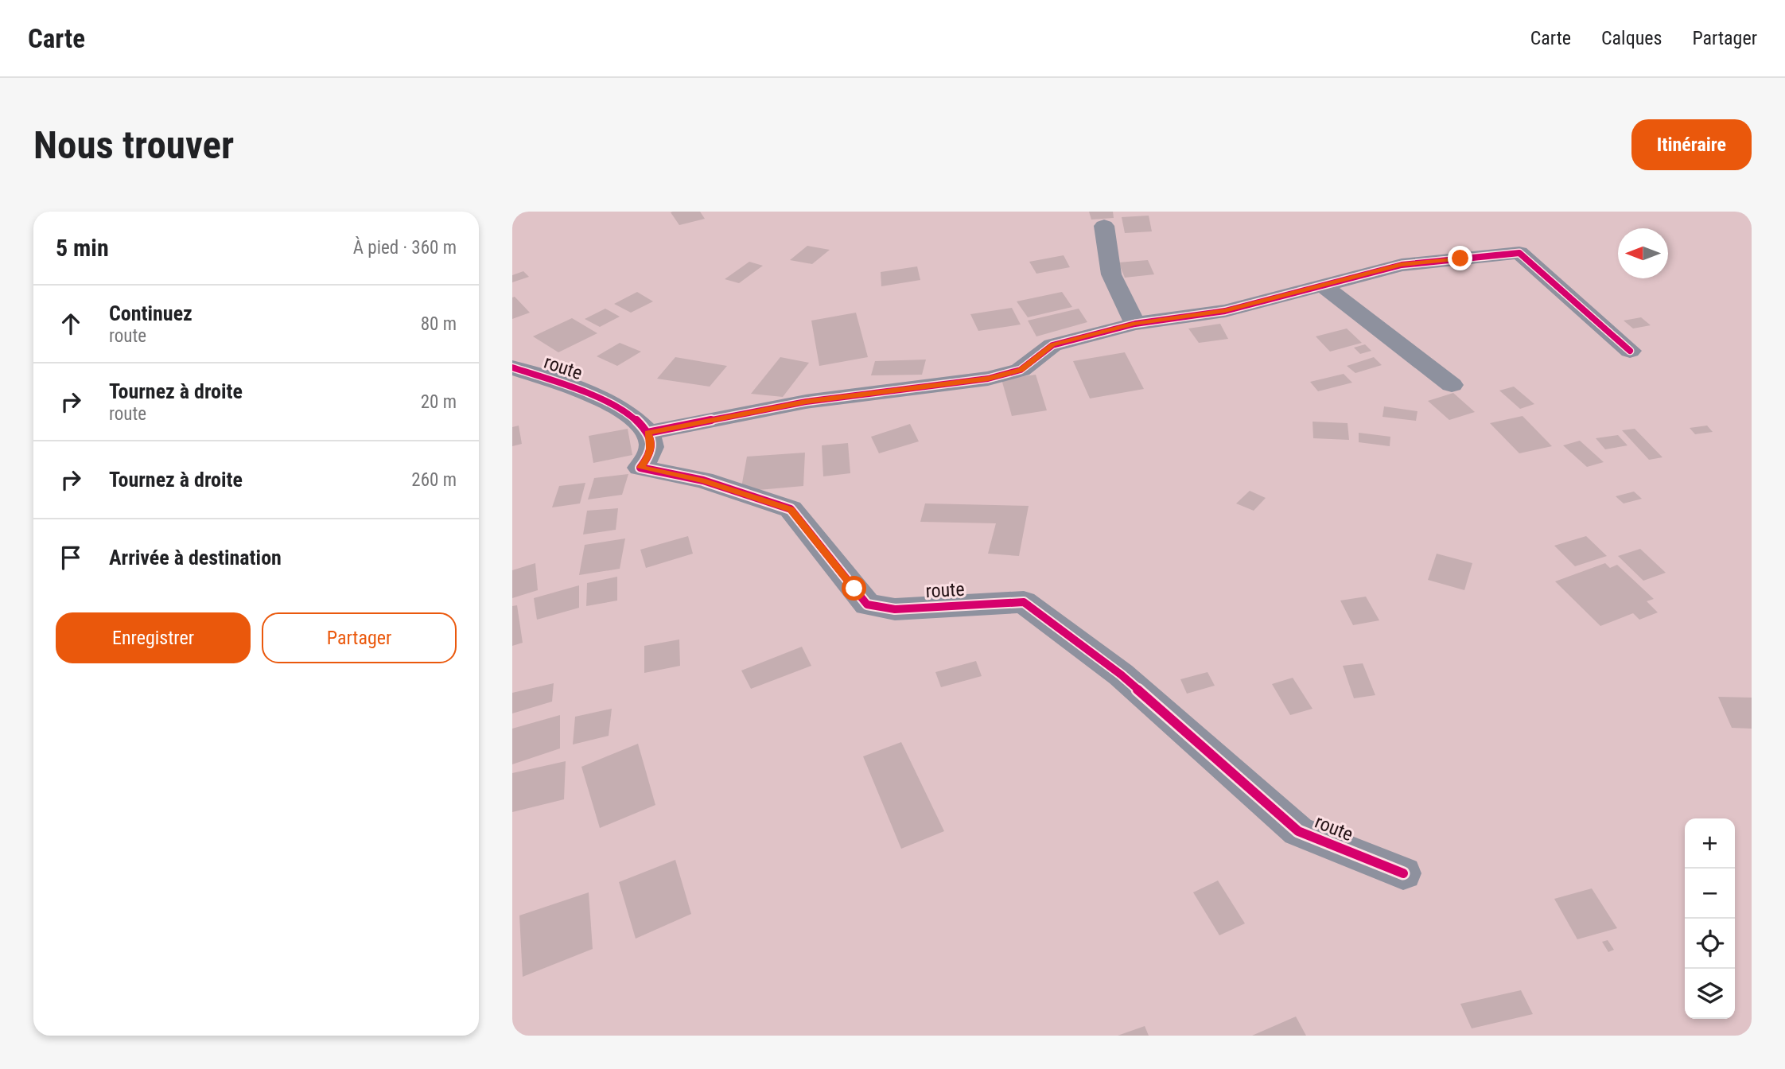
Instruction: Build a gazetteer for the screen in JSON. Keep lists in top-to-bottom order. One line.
{"streets":{"street":["route"]},"north":"left","page":{"header":"Carte","nav":["Carte","Calques","Partager"],"buttons":["Itinéraire",["Enregistrer","Partager"]],"title":"Nous trouver","heading":["5 min","À pied · 360 m"],"list":[["Continuez","route","80 m"],["Tournez à droite","route","20 m"],["Tournez à droite","260 m"],"Arrivée à destination"],"map_buttons":["+","−"]}}
